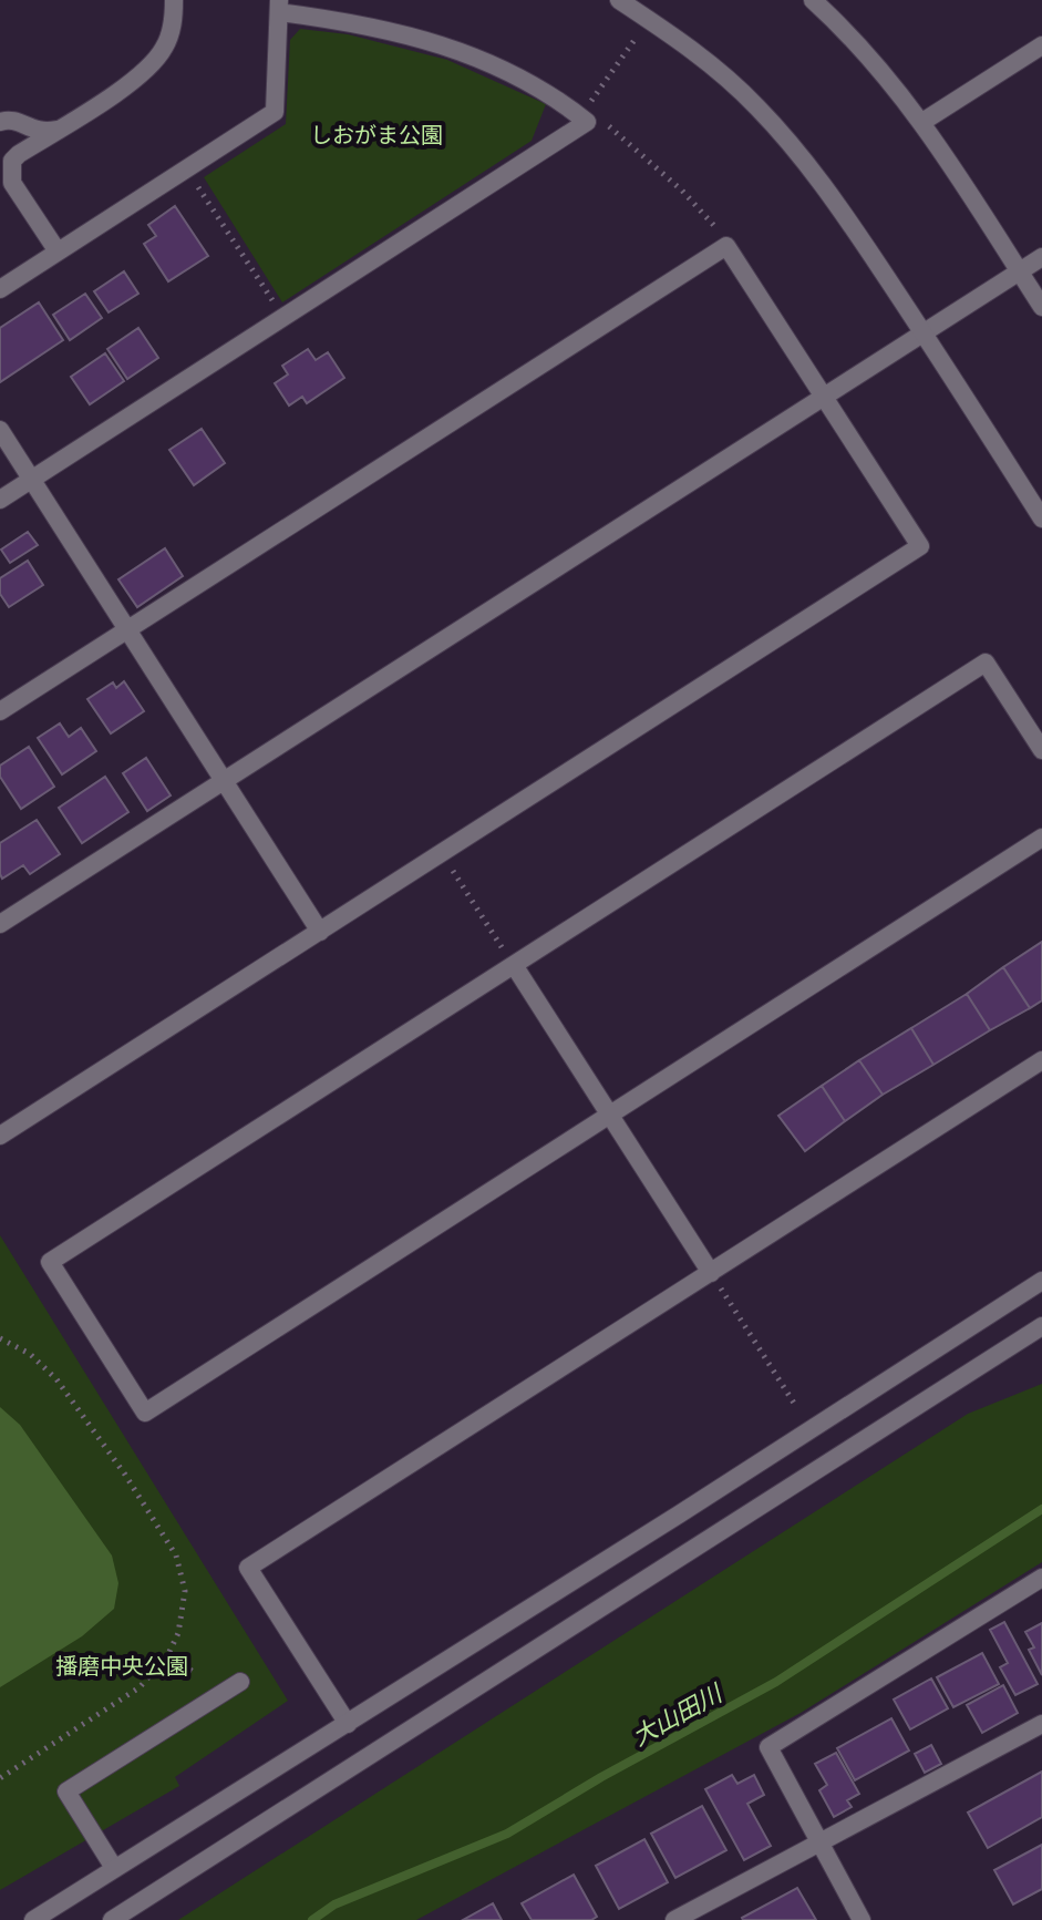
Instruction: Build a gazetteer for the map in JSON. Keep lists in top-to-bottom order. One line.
{"water":["大山田川"],"parks":["しおがま公園","播磨中央公園"]}
